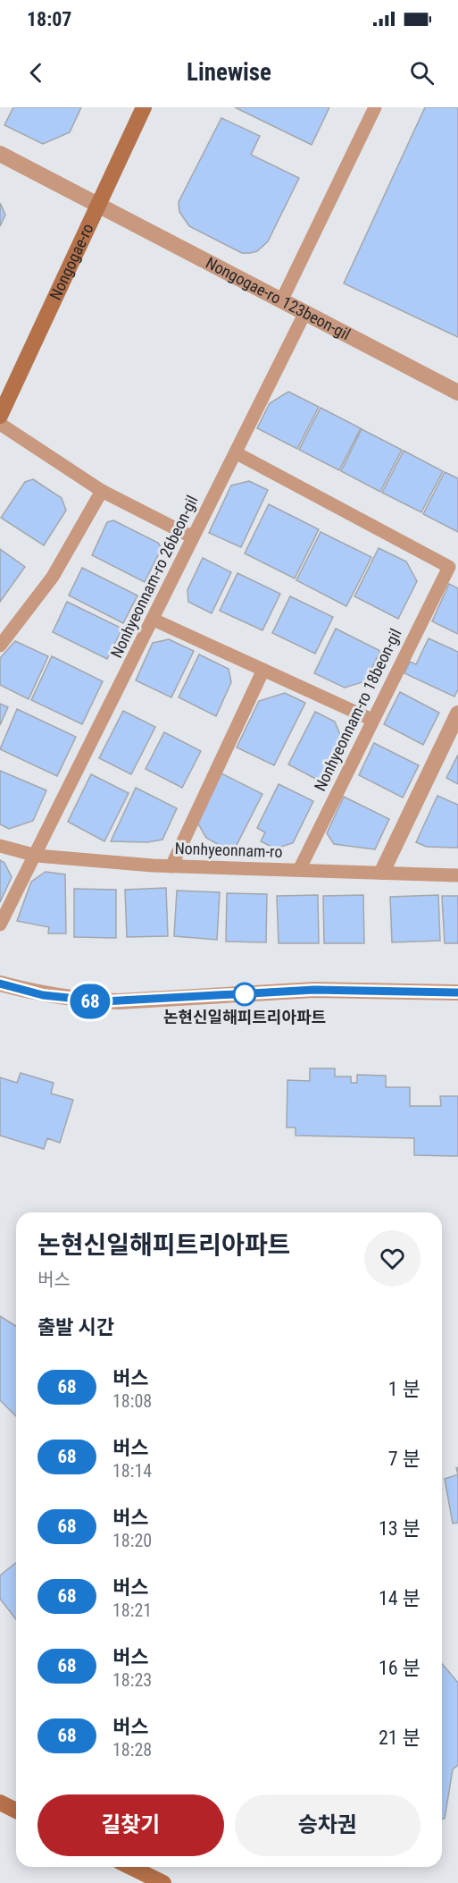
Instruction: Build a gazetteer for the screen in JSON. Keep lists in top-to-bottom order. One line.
{"streets":{"main road":["Nongogae-ro"],"street":["Nongogae-ro 123beon-gil"],"lane":["Nonhyeonnam-ro 26beon-gil","Nonhyeonnam-ro 18beon-gil","Nonhyeonnam-ro"]},"crossings":[["Nongogae-ro","Nongogae-ro 123beon-gil"],["Nongogae-ro 123beon-gil","Nonhyeonnam-ro 26beon-gil"],["Nonhyeonnam-ro 26beon-gil","Nonhyeonnam-ro 18beon-gil"],["Nonhyeonnam-ro 26beon-gil","Nonhyeonnam-ro"],["Nonhyeonnam-ro 18beon-gil","Nonhyeonnam-ro"]],"places":["논현신일해피트리아파트"],"lines":["bus line 68"],"page":{"status":"18:07","header":"Linewise","on_map":"68","heading":[["논현신일해피트리아파트","버스"],"출발 시간"],"list":[{"mark":"68","name":"버스","note":"18:08","value":"1 분"},{"mark":"68","name":"버스","note":"18:14","value":"7 분"},{"mark":"68","name":"버스","note":"18:20","value":"13 분"},{"mark":"68","name":"버스","note":"18:21","value":"14 분"},{"mark":"68","name":"버스","note":"18:23","value":"16 분"},{"mark":"68","name":"버스","note":"18:28","value":"21 분"}],"buttons":["길찾기","승차권"]}}
